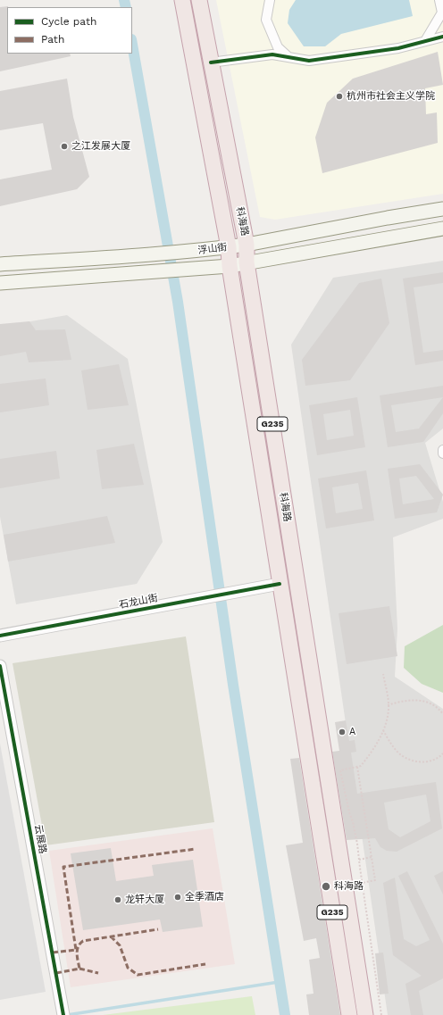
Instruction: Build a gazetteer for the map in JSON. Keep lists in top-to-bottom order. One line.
{"streets":{"highway":["科海路","G235"],"main road":["浮山街"],"street":["石龙山街","云展路"]},"crossings":[["科海路","浮山街"],["科海路","石龙山街"]],"places":["杭州市社会主义学院","之江发展大厦","A","科海路","全季酒店","龙轩大厦"],"legend":["Cycle path","Path"]}
